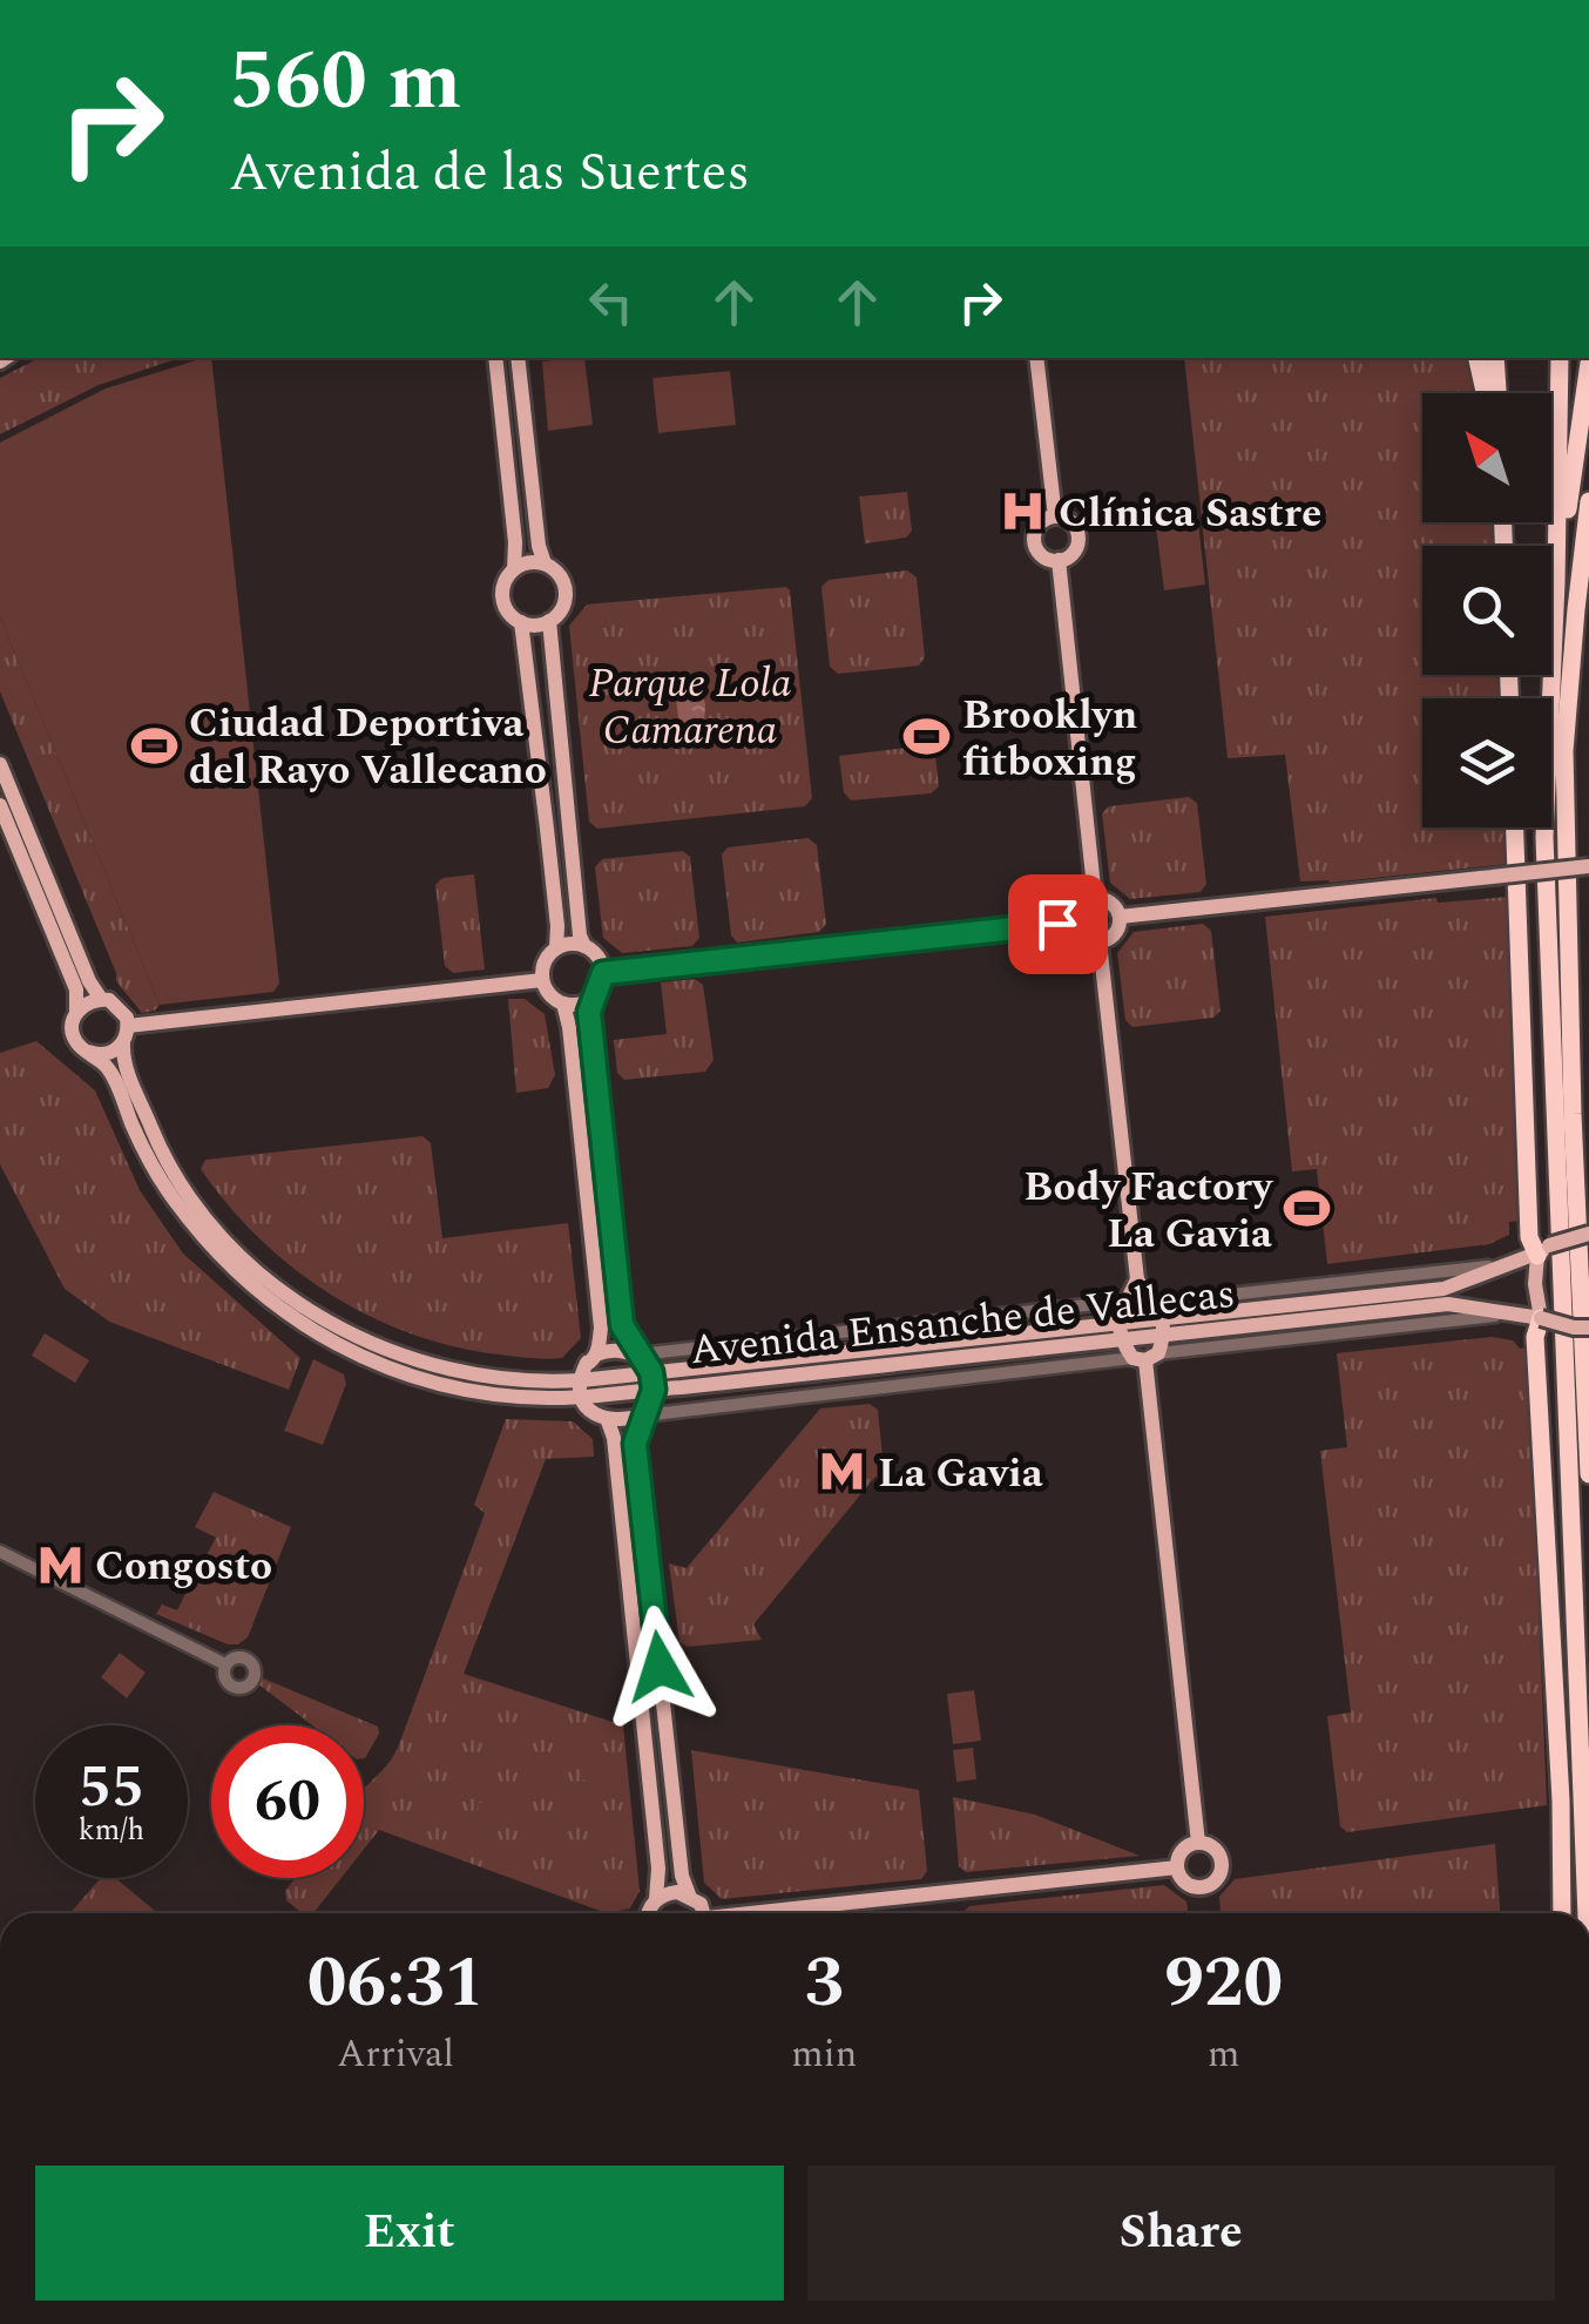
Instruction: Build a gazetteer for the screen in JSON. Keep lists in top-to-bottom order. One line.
{"streets":{"main road":["Avenida Ensanche de Vallecas"]},"parks":["Parque Lola Camarena"],"places":{"hospital":["Clínica Sastre"],"sports":["Brooklyn fitboxing","Ciudad Deportiva del Rayo Vallecano","Body Factory La Gavia"],"metro station":["La Gavia","Congosto"]},"north":"top left","page":{"turn":["560 m","Avenida de las Suertes"],"speed":"55 km/h","limit":"60","eta":["06:31","Arrival","3","min","920","m"],"buttons":["Exit","Share"]}}
